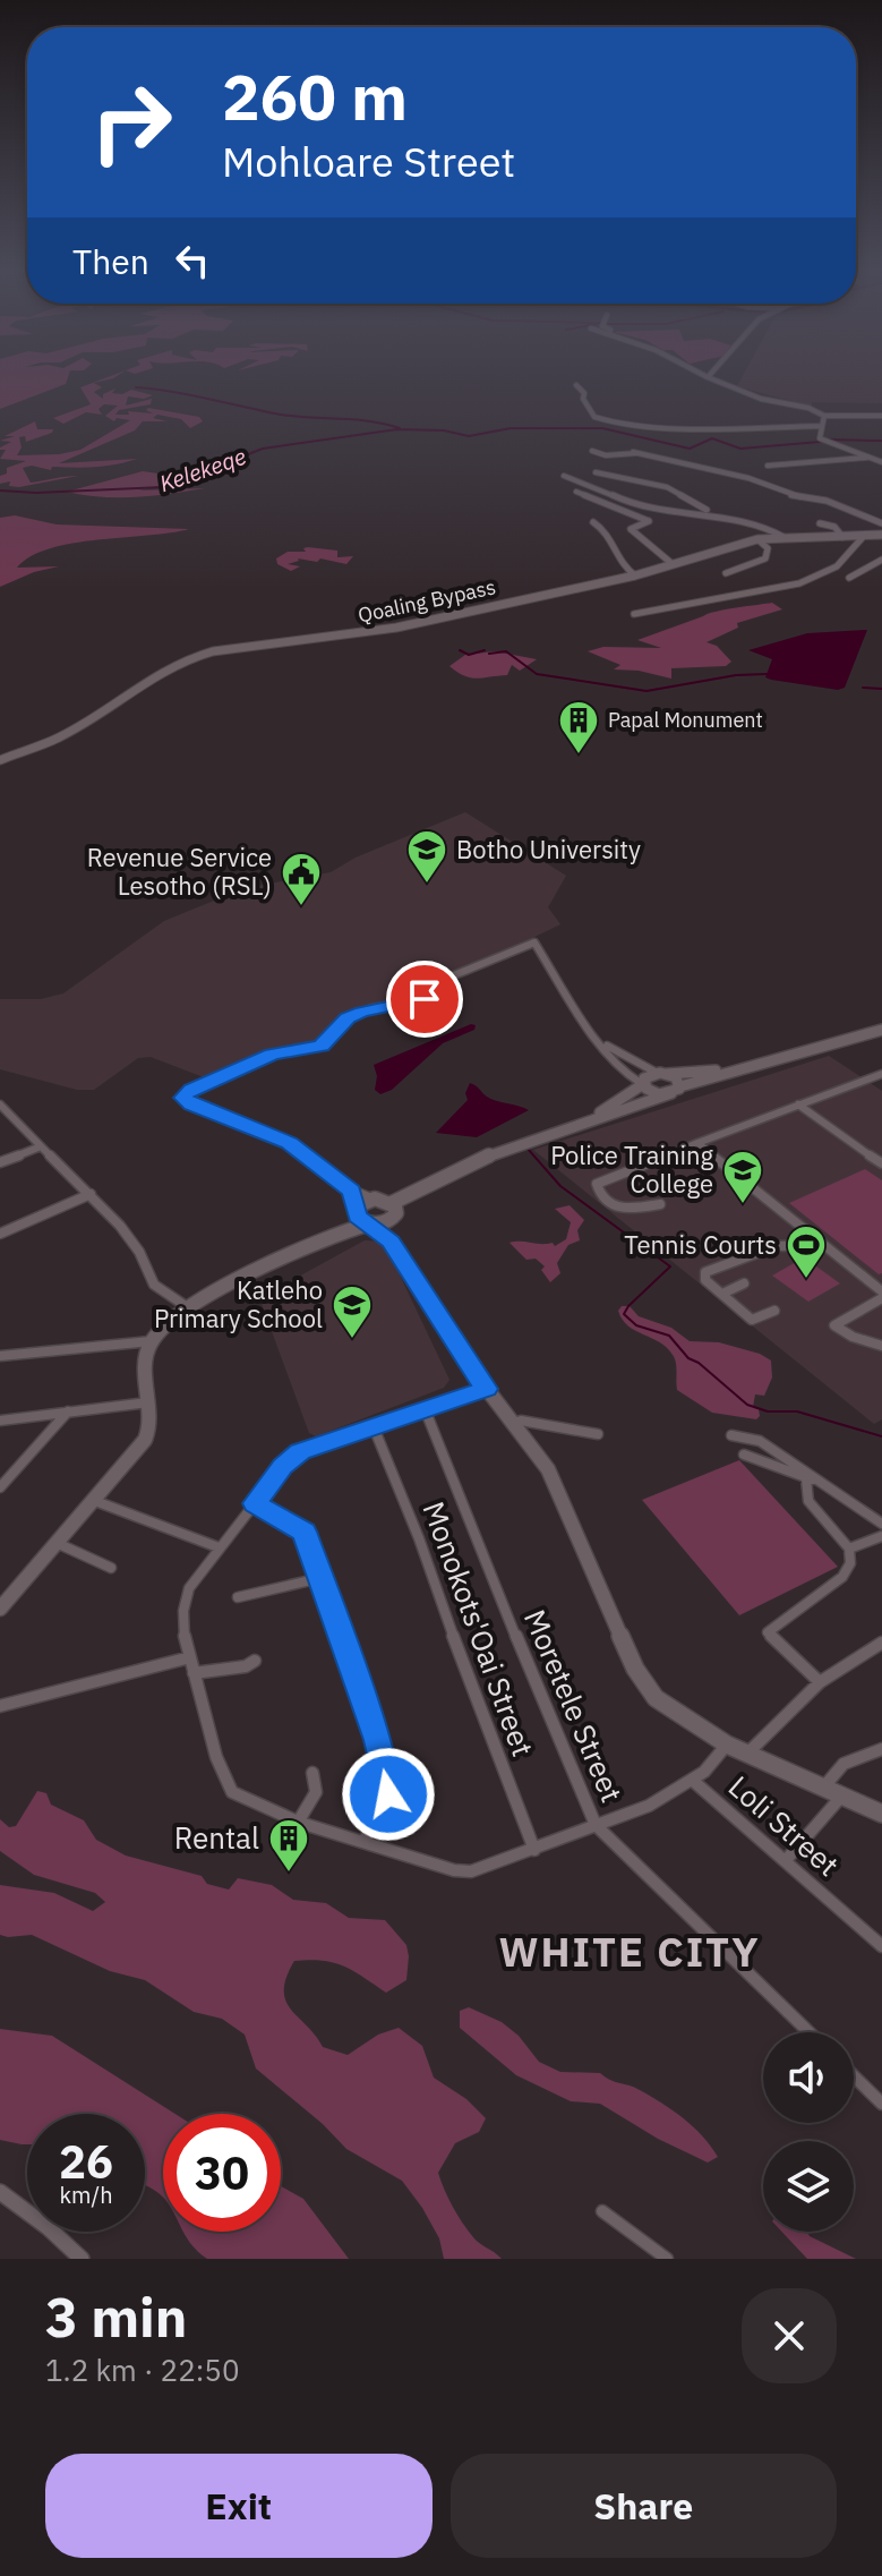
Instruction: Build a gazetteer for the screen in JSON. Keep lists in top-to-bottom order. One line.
{"streets":{"main road":["Qoaling Bypass"],"street":["Monokots'Oai Street","Moretele Street","Loli Street"]},"districts":["WHITE CITY"],"water":["Kelekeqe"],"places":{"building":["Papal Monument","Rental"],"school or university":["Botho University","Police Training College","Katleho Primary School"],"public building":["Revenue Service Lesotho (RSL)"],"sports":["Tennis Courts"]},"page":{"turn":["260 m","Mohloare Street"],"then":"Then","speed":"26 km/h","limit":"30","heading":["3 min","1.2 km · 22:50"],"buttons":["Exit","Share"]}}
